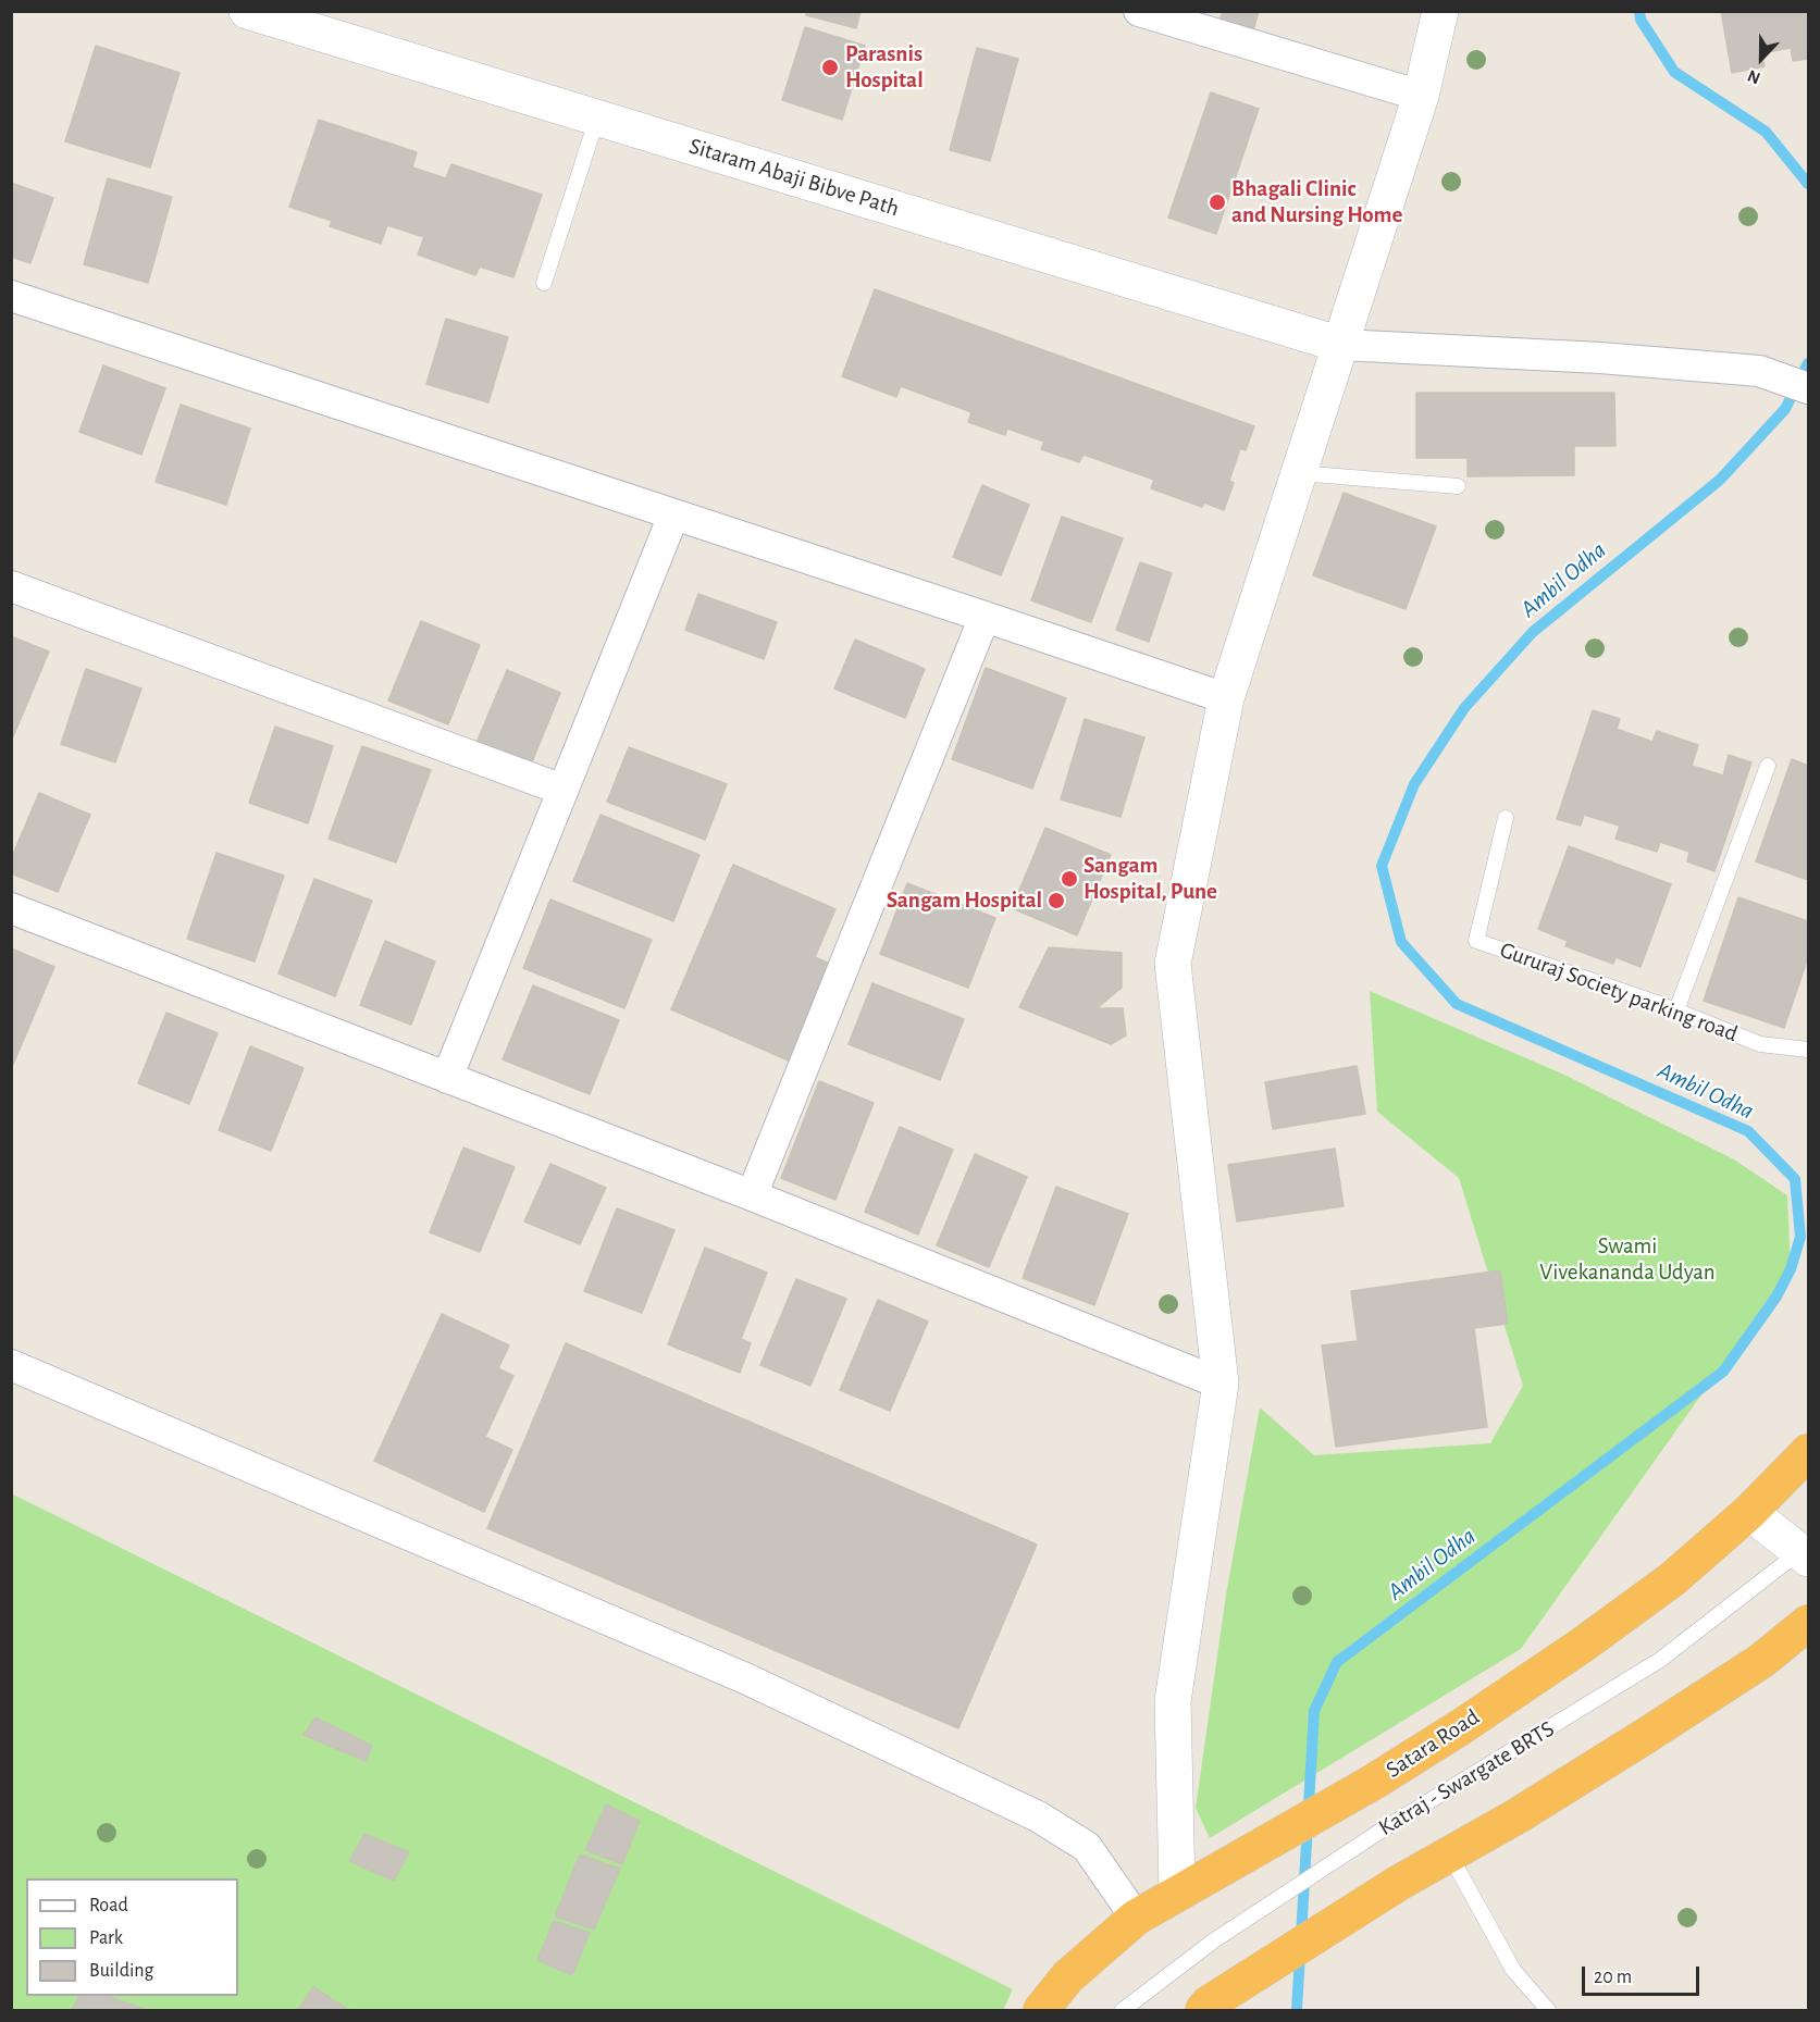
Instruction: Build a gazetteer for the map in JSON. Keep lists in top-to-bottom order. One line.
{"streets":{"highway":["Satara Road"],"street":["Sitaram Abaji Bibve Path"],"lane":["Gururaj Society parking road","Katraj - Swargate BRTS"]},"water":["Ambil Odha"],"parks":["Swami Vivekananda Udyan"],"places":["Parasnis Hospital","Bhagali Clinic and Nursing Home","Sangam Hospital, Pune","Sangam Hospital"],"legend":["Road","Park","Building"],"scale_bar":"20 m","north":"bottom"}
